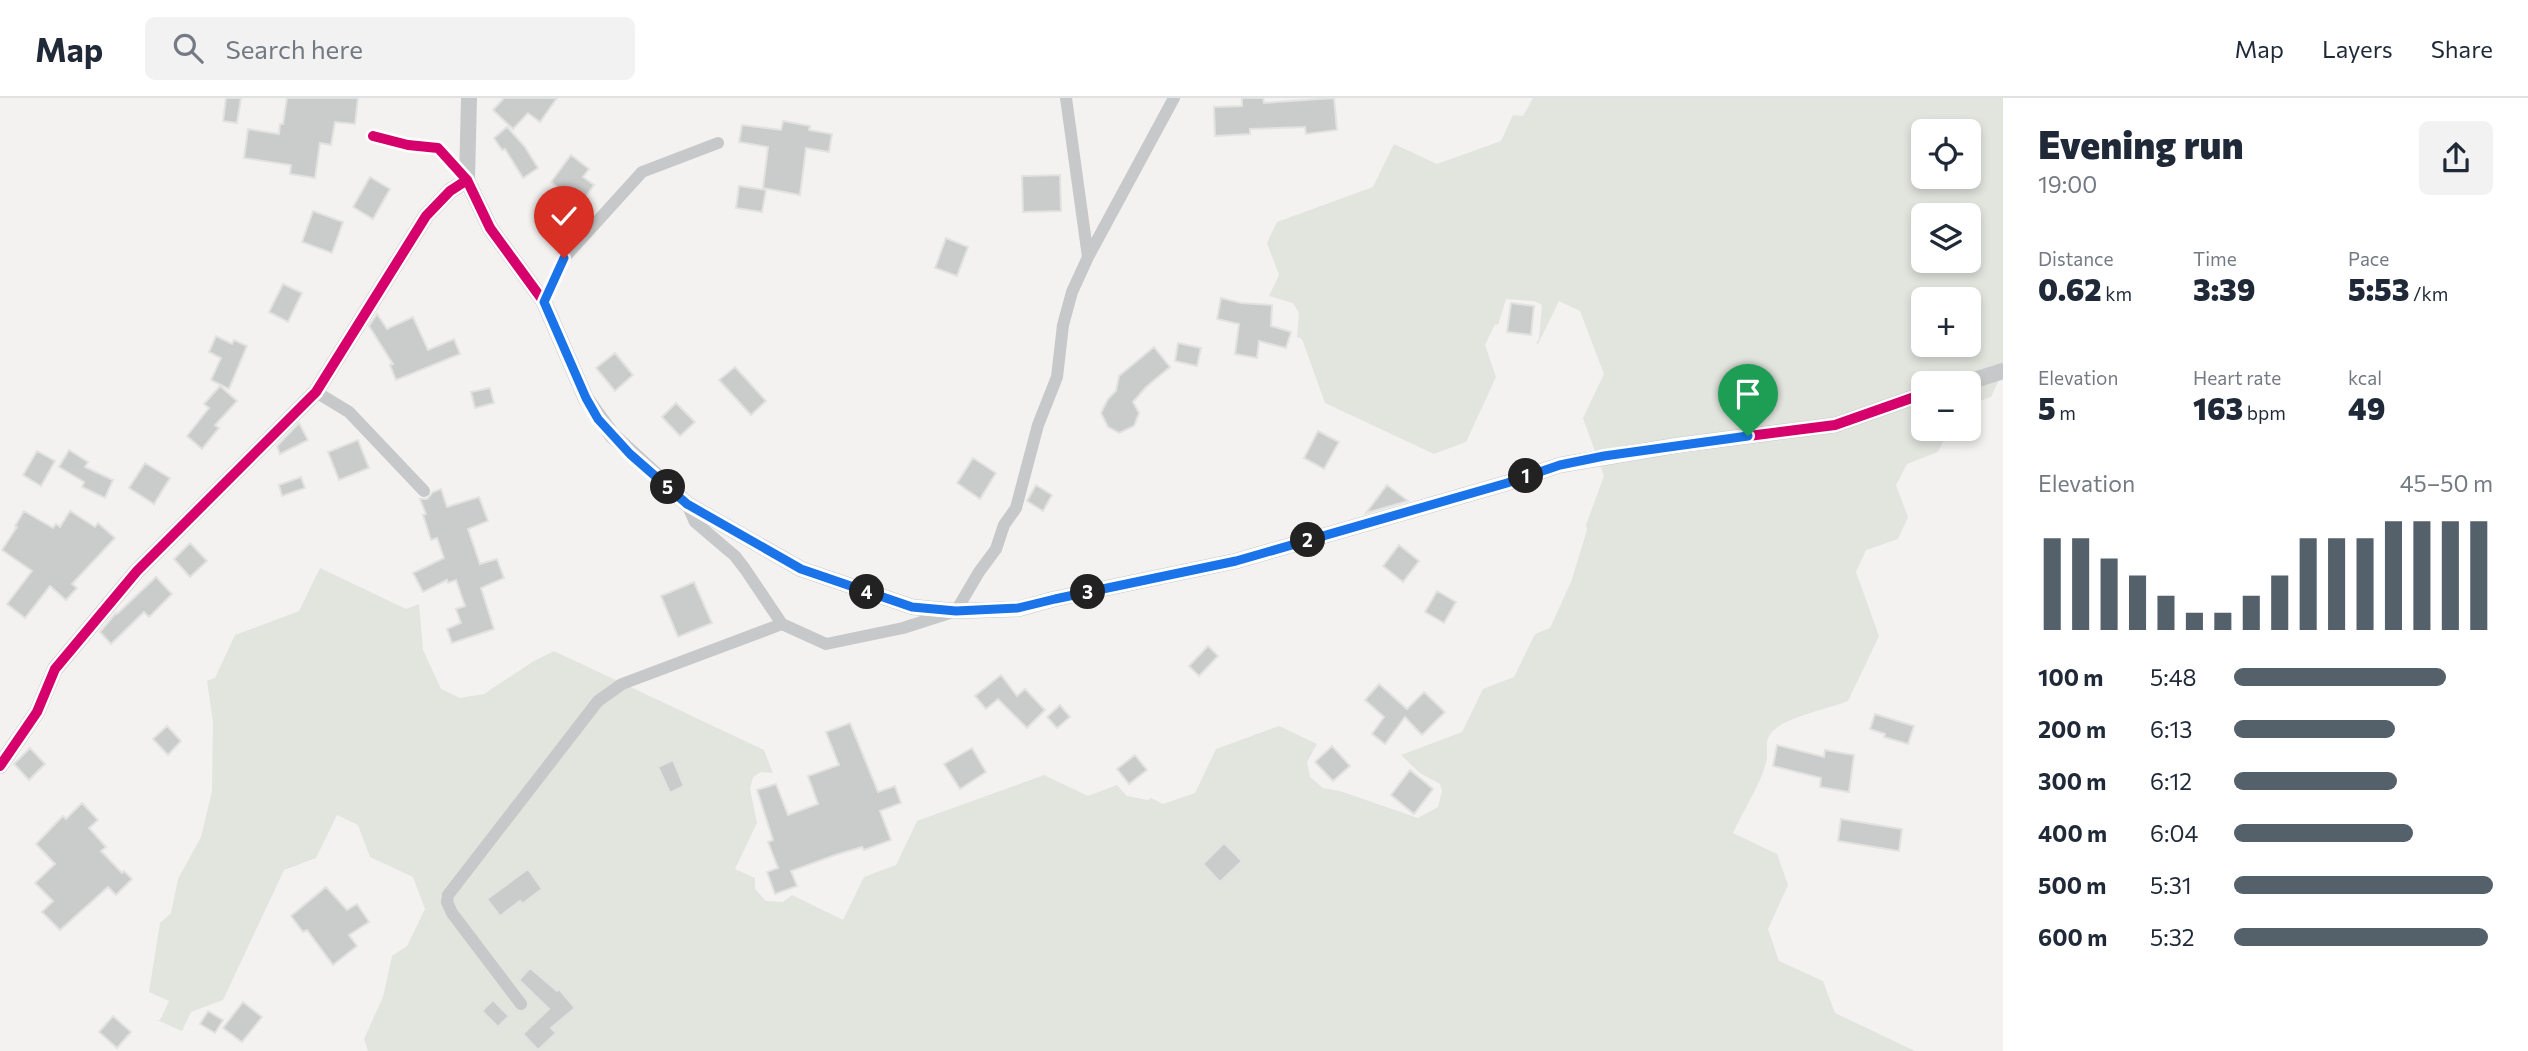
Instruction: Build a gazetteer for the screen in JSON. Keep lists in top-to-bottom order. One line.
{"page":{"header":"Map","search":"Search here","nav":["Map","Layers","Share"],"heading":["Evening run","19:00"],"map_buttons":["+","−"],"stats":[["Distance","0.62 km"],["Time","3:39"],["Pace","5:53 /km"],["Elevation","5 m"],["Heart rate","163 bpm"],["kcal","49"]],"chart":["Elevation","45–50 m"],"pins":["1","5","2","3","4"],"list":[{"name":"100 m","note":"5:48"},{"name":"200 m","note":"6:13"},{"name":"300 m","note":"6:12"},{"name":"400 m","note":"6:04"},{"name":"500 m","note":"5:31"},{"name":"600 m","note":"5:32"}]}}
